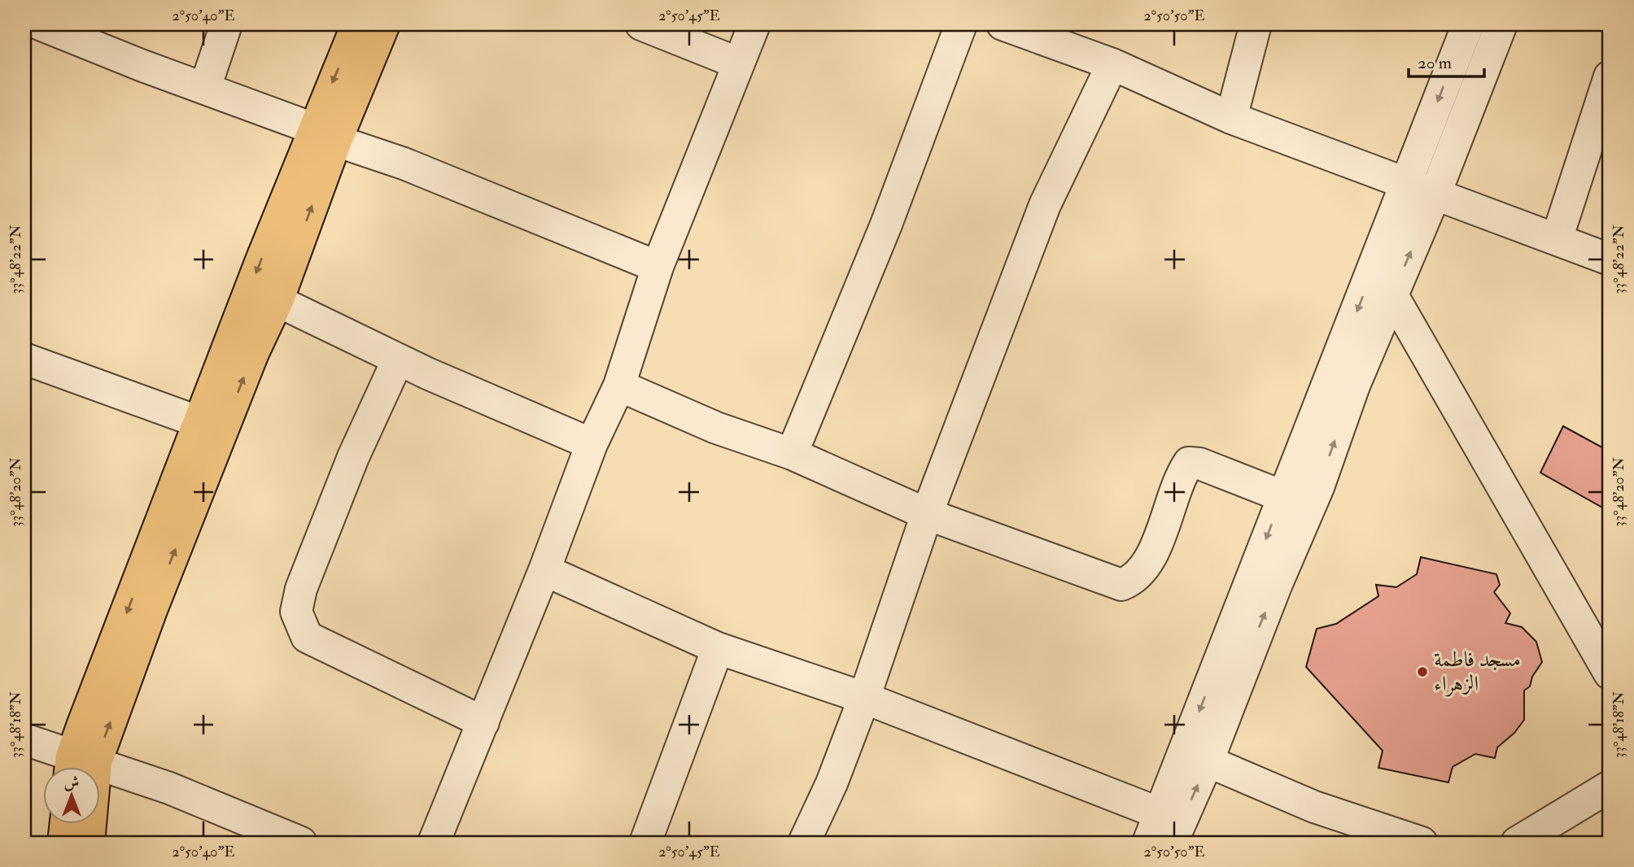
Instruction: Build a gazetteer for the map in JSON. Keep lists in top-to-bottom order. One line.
{"places":["مسجد فاطمة الزهراء"],"scale_bar":"20 m","north":"top","coordinates":["2°50'40\"E","2°50'45\"E","2°50'50\"E","33°48'22\"N","33°48'20\"N","33°48'18\"N"]}
